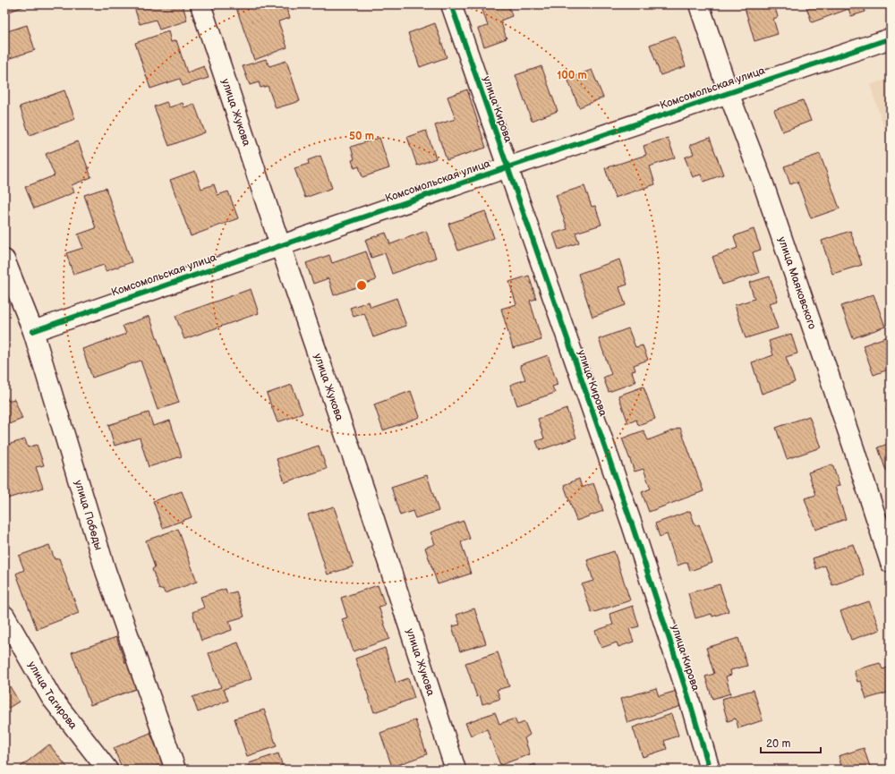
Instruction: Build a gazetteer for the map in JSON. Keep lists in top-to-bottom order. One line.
{"streets":{"street":["Комсомольская улица","улица Кирова","улица Жукова","улица Маяковского","улица Победы","улица Тагирова"]},"crossings":[["Комсомольская улица","улица Кирова"],["Комсомольская улица","улица Жукова"],["Комсомольская улица","улица Маяковского"],["Комсомольская улица","улица Победы"]],"scale_bar":"20 m","rings":["100 m","50 m"]}
